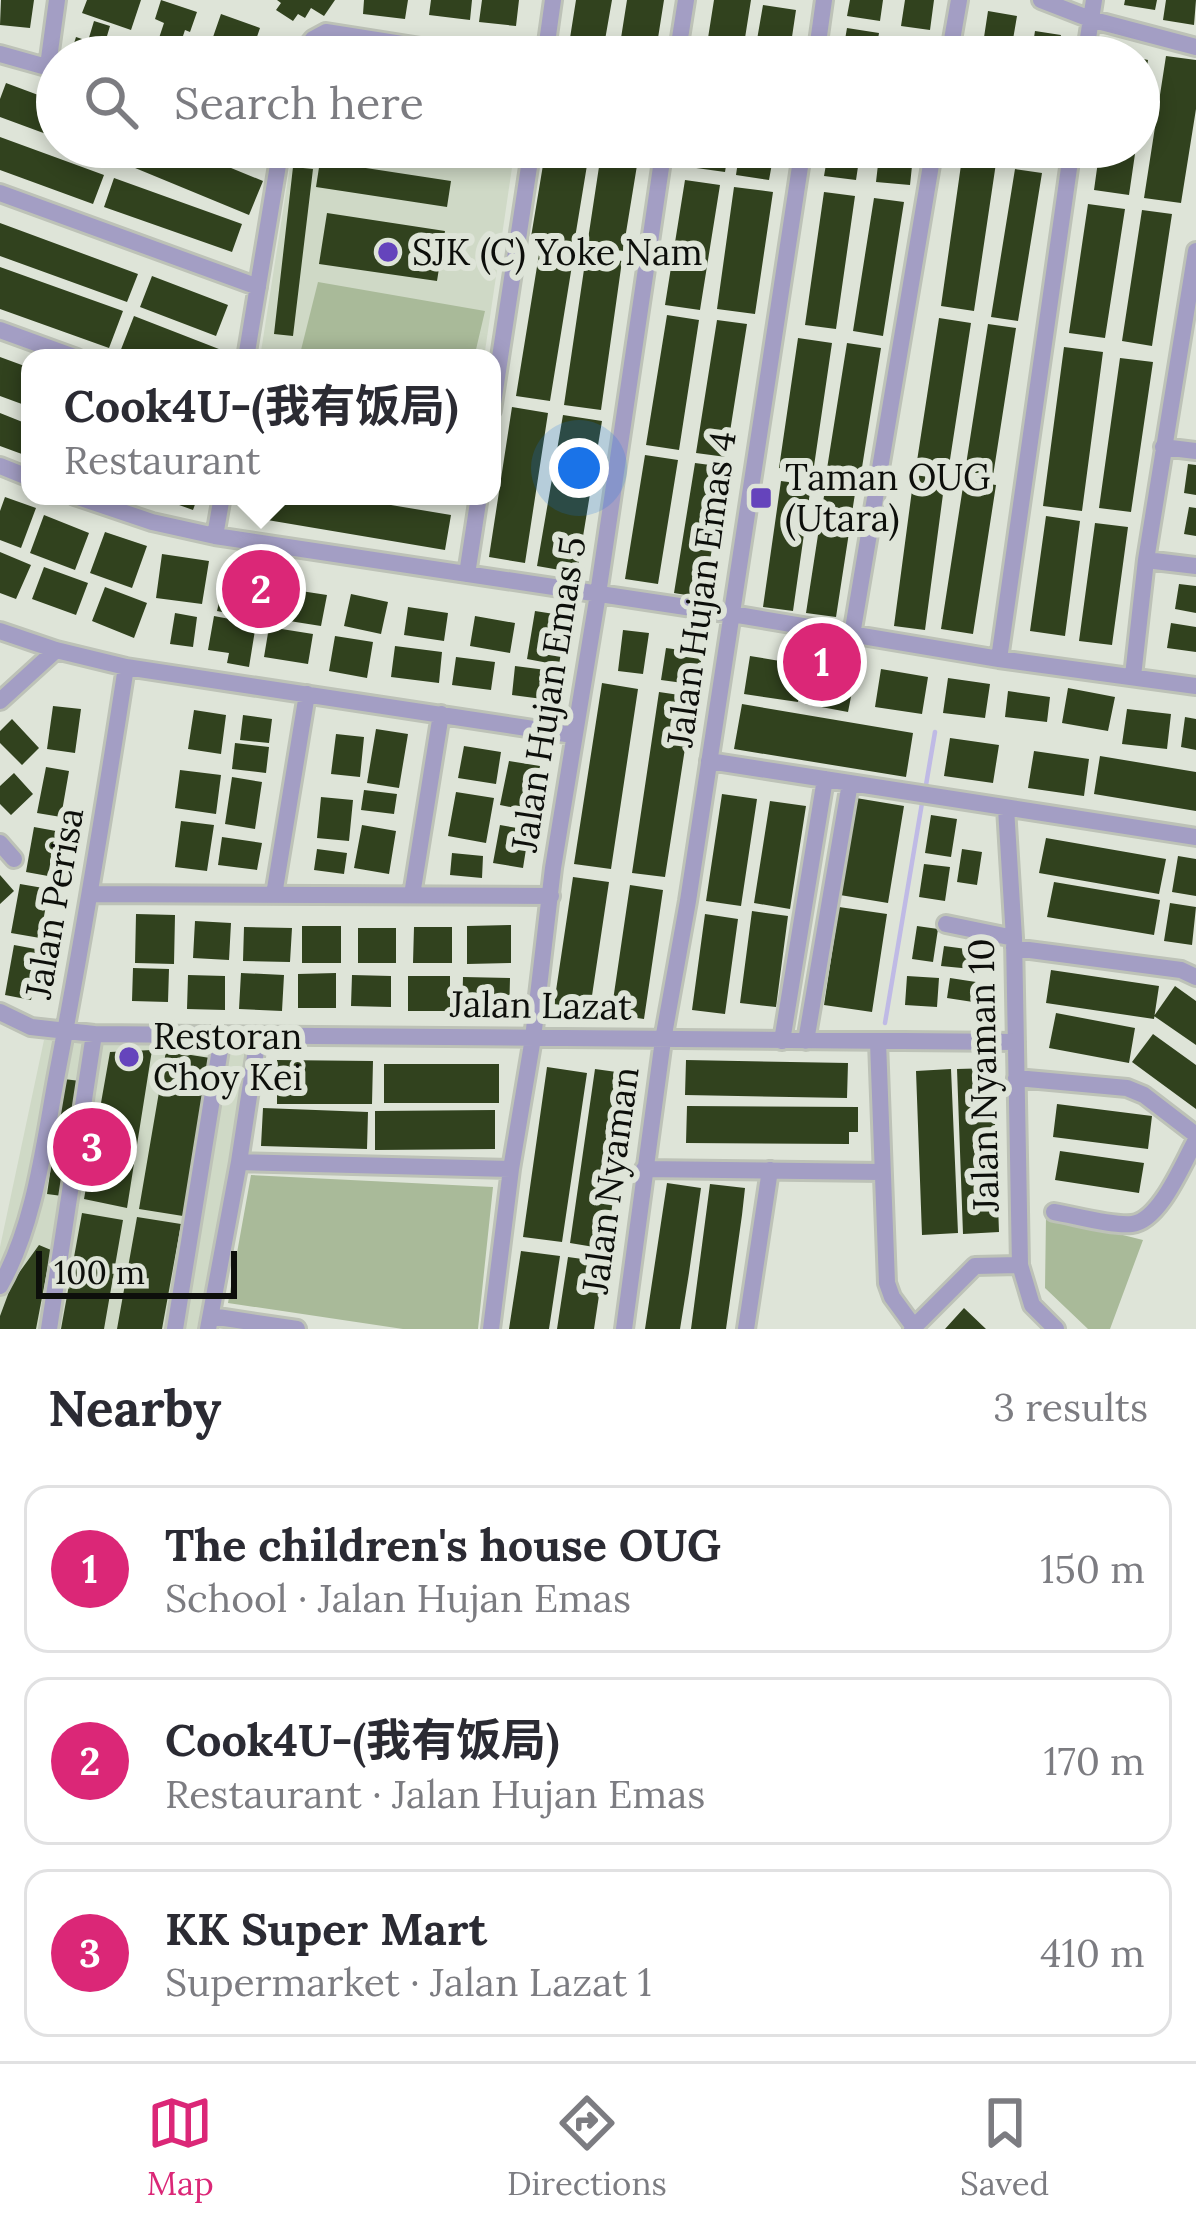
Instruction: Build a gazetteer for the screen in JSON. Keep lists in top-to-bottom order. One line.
{"streets":{"street":["Jalan Hujan Emas 4","Jalan Hujan Emas 5","Jalan Perisa","Jalan Lazat","Jalan Nyaman 10","Jalan Nyaman"]},"crossings":[["Jalan Hujan Emas 4","Jalan Lazat"],["Jalan Hujan Emas 4","Jalan Nyaman"],["Jalan Hujan Emas 5","Jalan Lazat"],["Jalan Perisa","Jalan Lazat"],["Jalan Lazat","Jalan Nyaman 10"],["Jalan Lazat","Jalan Nyaman"]],"places":{"other":["SJK (C) Yoke Nam","Restoran Choy Kei"],"transit":["Taman OUG (Utara)"]},"scale_bar":"100 m","page":{"search":"Search here","popup":["Cook4U-(我有饭局)","Restaurant"],"pins":["2","1","3"],"scale":"100 m","heading":["Nearby","3 results"],"list":[{"mark":"1","name":"The children's house OUG","note":"School · Jalan Hujan Emas","value":"150 m"},{"mark":"2","name":"Cook4U-(我有饭局)","note":"Restaurant · Jalan Hujan Emas","value":"170 m"},{"mark":"3","name":"KK Super Mart","note":"Supermarket · Jalan Lazat 1","value":"410 m"}],"nav":["Map","Directions","Saved"]}}
